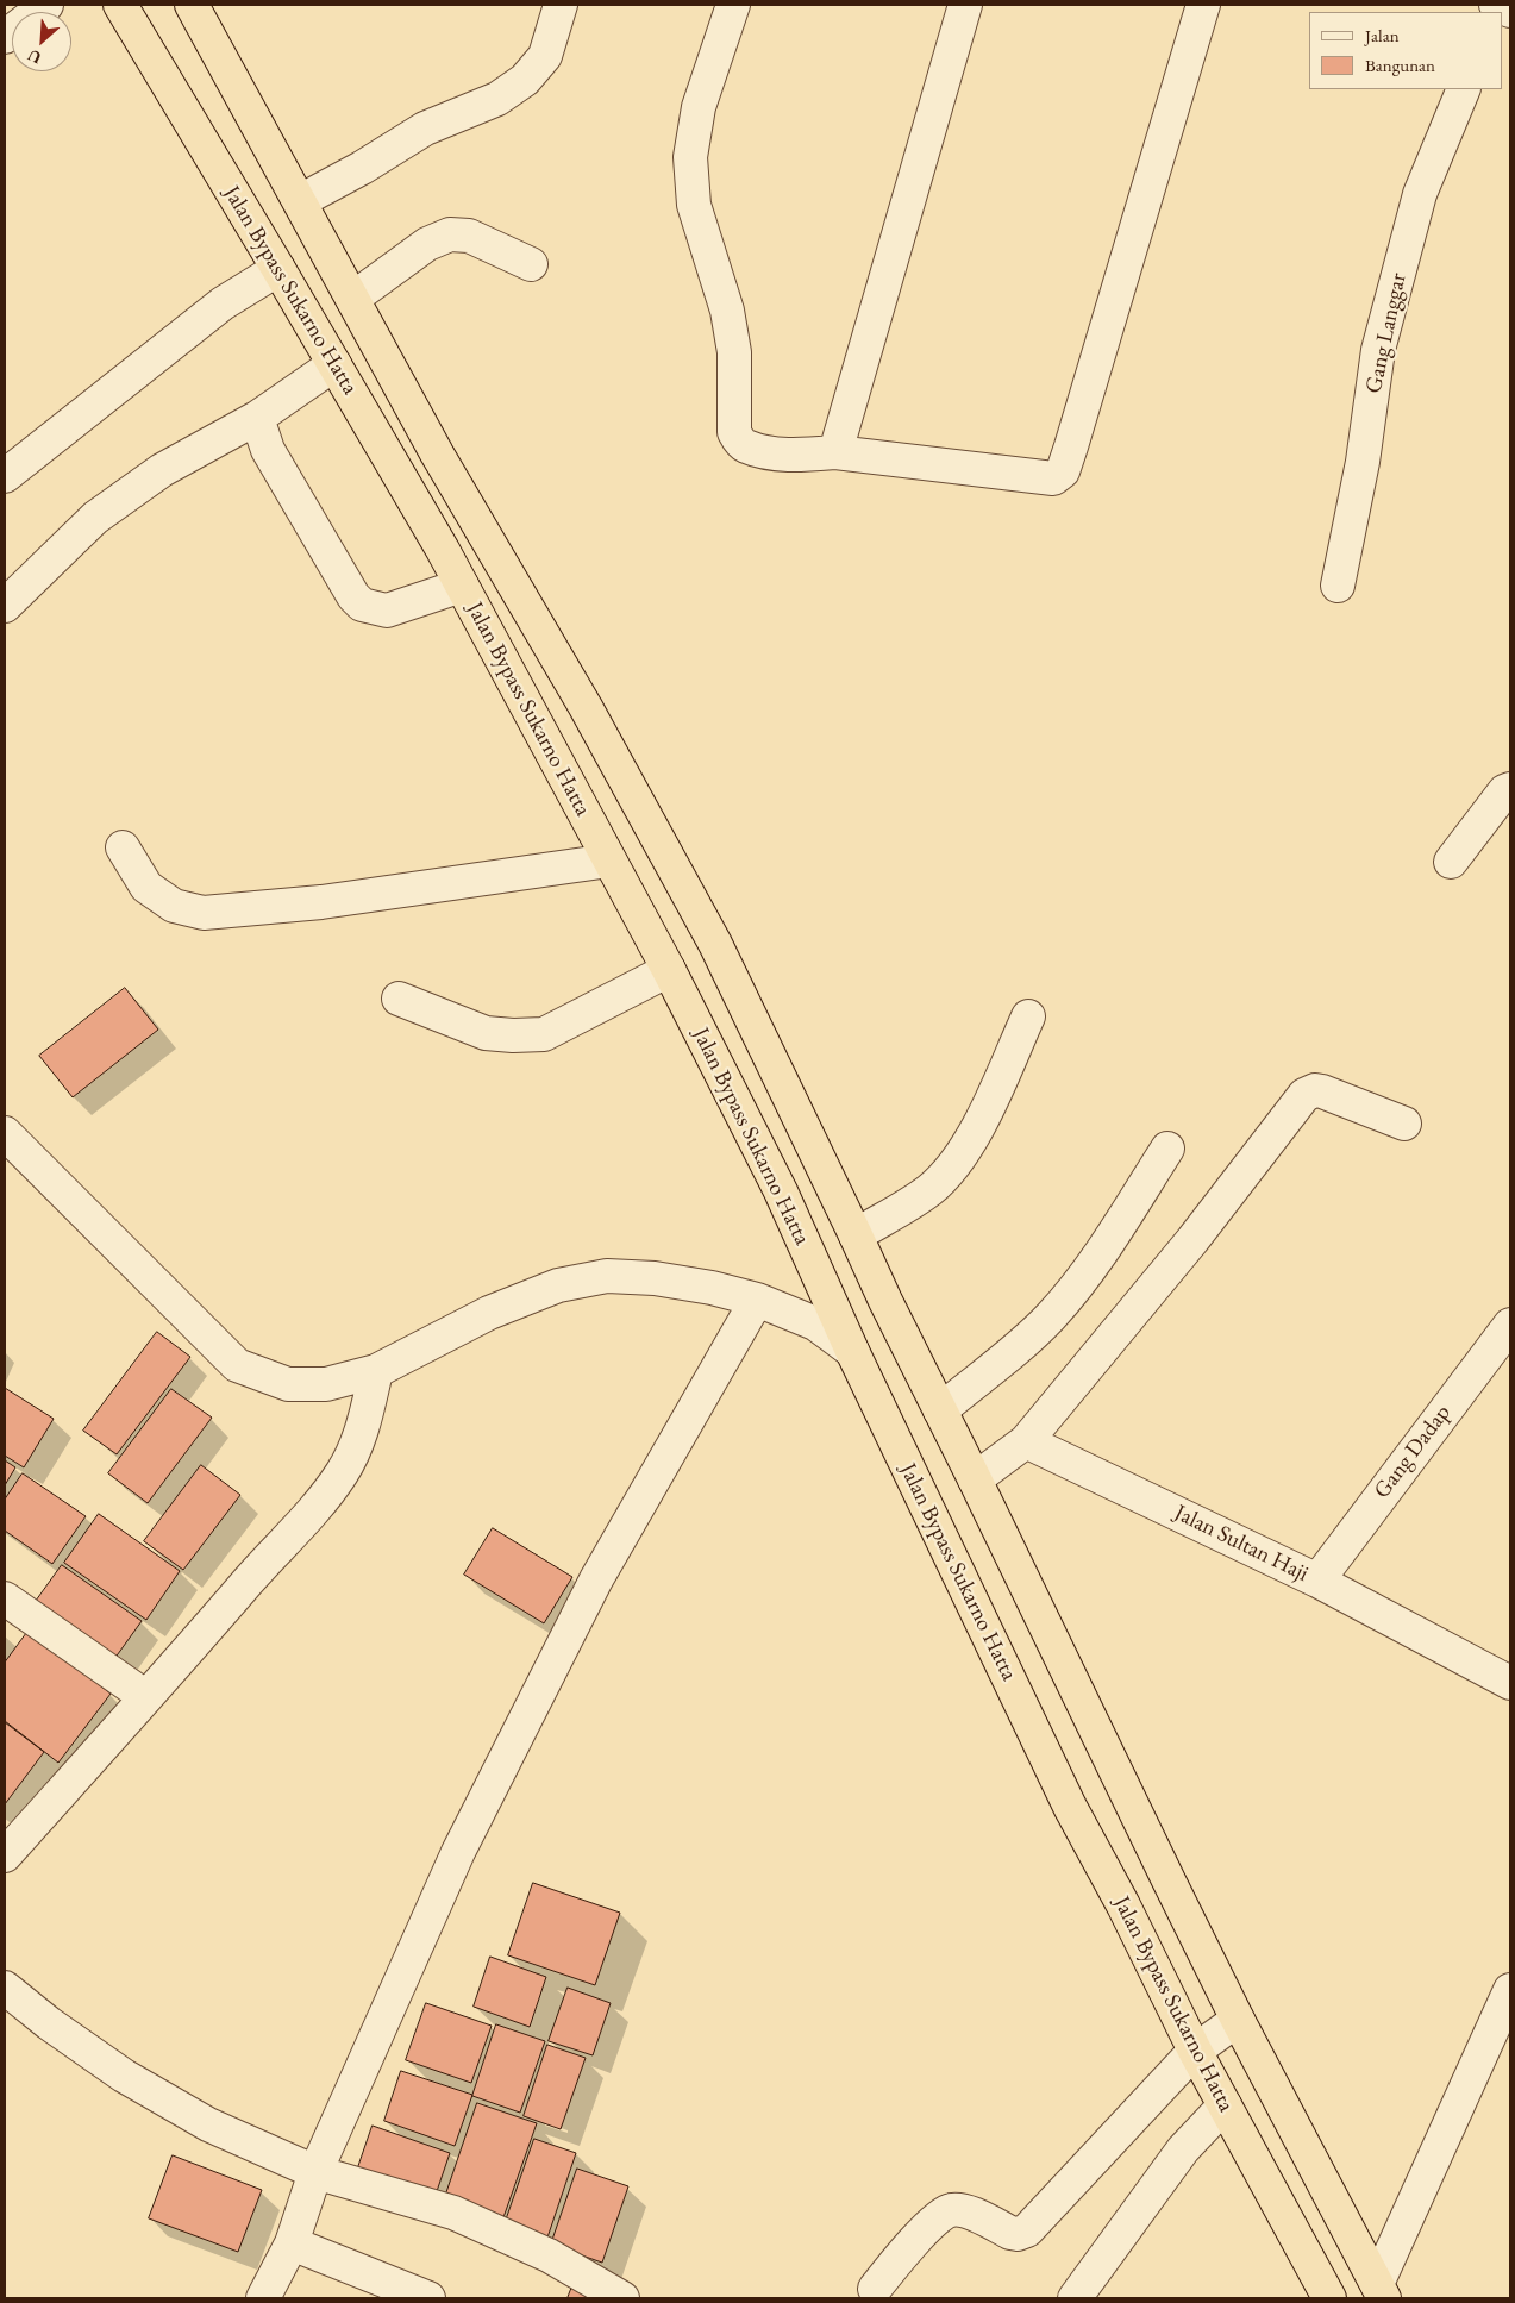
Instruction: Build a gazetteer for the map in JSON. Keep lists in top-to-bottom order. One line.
{"streets":{"highway":["Jalan Bypass Sukarno Hatta"],"street":["Gang Langgar","Gang Dadap","Jalan Sultan Haji"]},"crossings":[["Gang Dadap","Jalan Sultan Haji"]],"legend":["Jalan","Bangunan"],"north":"bottom left"}
